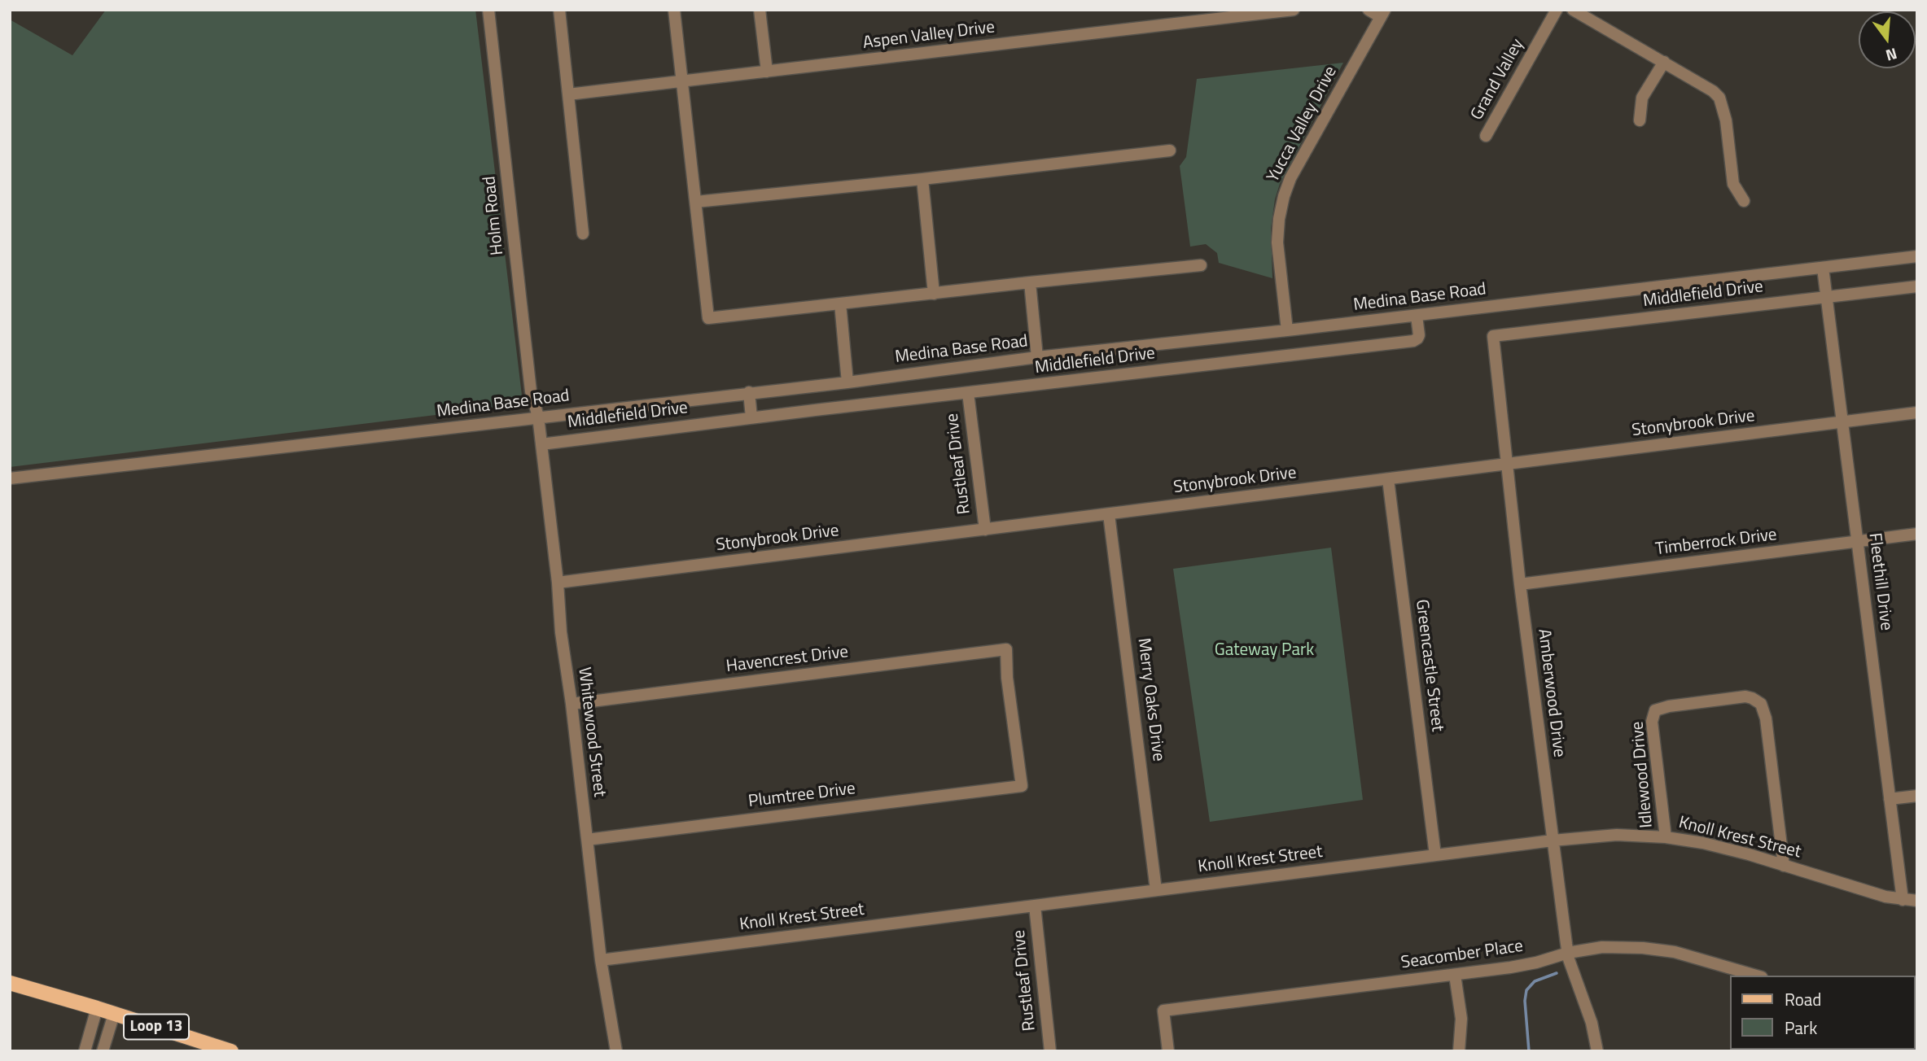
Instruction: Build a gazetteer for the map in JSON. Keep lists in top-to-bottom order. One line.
{"streets":{"main road":["Loop 13"],"street":["Aspen Valley Drive","Grand Valley","Yucca Valley Drive","Holm Road","Middlefield Drive","Medina Base Road","Stonybrook Drive","Rustleaf Drive","Timberrock Drive","Fleethill Drive","Havencrest Drive","Greencastle Street","Amberwood Drive","Merry Oaks Drive","Whitewood Street","Idlewood Drive","Plumtree Drive","Knoll Krest Street","Seacomber Place"]},"crossings":[["Yucca Valley Drive","Medina Base Road"],["Holm Road","Medina Base Road"],["Holm Road","Whitewood Street"],["Middlefield Drive","Medina Base Road"],["Middlefield Drive","Rustleaf Drive"],["Middlefield Drive","Fleethill Drive"],["Middlefield Drive","Amberwood Drive"],["Middlefield Drive","Whitewood Street"],["Medina Base Road","Fleethill Drive"],["Medina Base Road","Whitewood Street"],["Stonybrook Drive","Rustleaf Drive"],["Stonybrook Drive","Fleethill Drive"],["Stonybrook Drive","Greencastle Street"],["Stonybrook Drive","Amberwood Drive"],["Stonybrook Drive","Merry Oaks Drive"],["Stonybrook Drive","Whitewood Street"],["Rustleaf Drive","Knoll Krest Street"],["Timberrock Drive","Fleethill Drive"],["Timberrock Drive","Amberwood Drive"],["Fleethill Drive","Knoll Krest Street"],["Havencrest Drive","Whitewood Street"],["Havencrest Drive","Plumtree Drive"],["Greencastle Street","Knoll Krest Street"],["Amberwood Drive","Knoll Krest Street"],["Amberwood Drive","Seacomber Place"],["Merry Oaks Drive","Knoll Krest Street"],["Whitewood Street","Plumtree Drive"],["Whitewood Street","Knoll Krest Street"],["Idlewood Drive","Knoll Krest Street"]],"parks":["Gateway Park"],"legend":["Road","Park"],"north":"bottom"}
